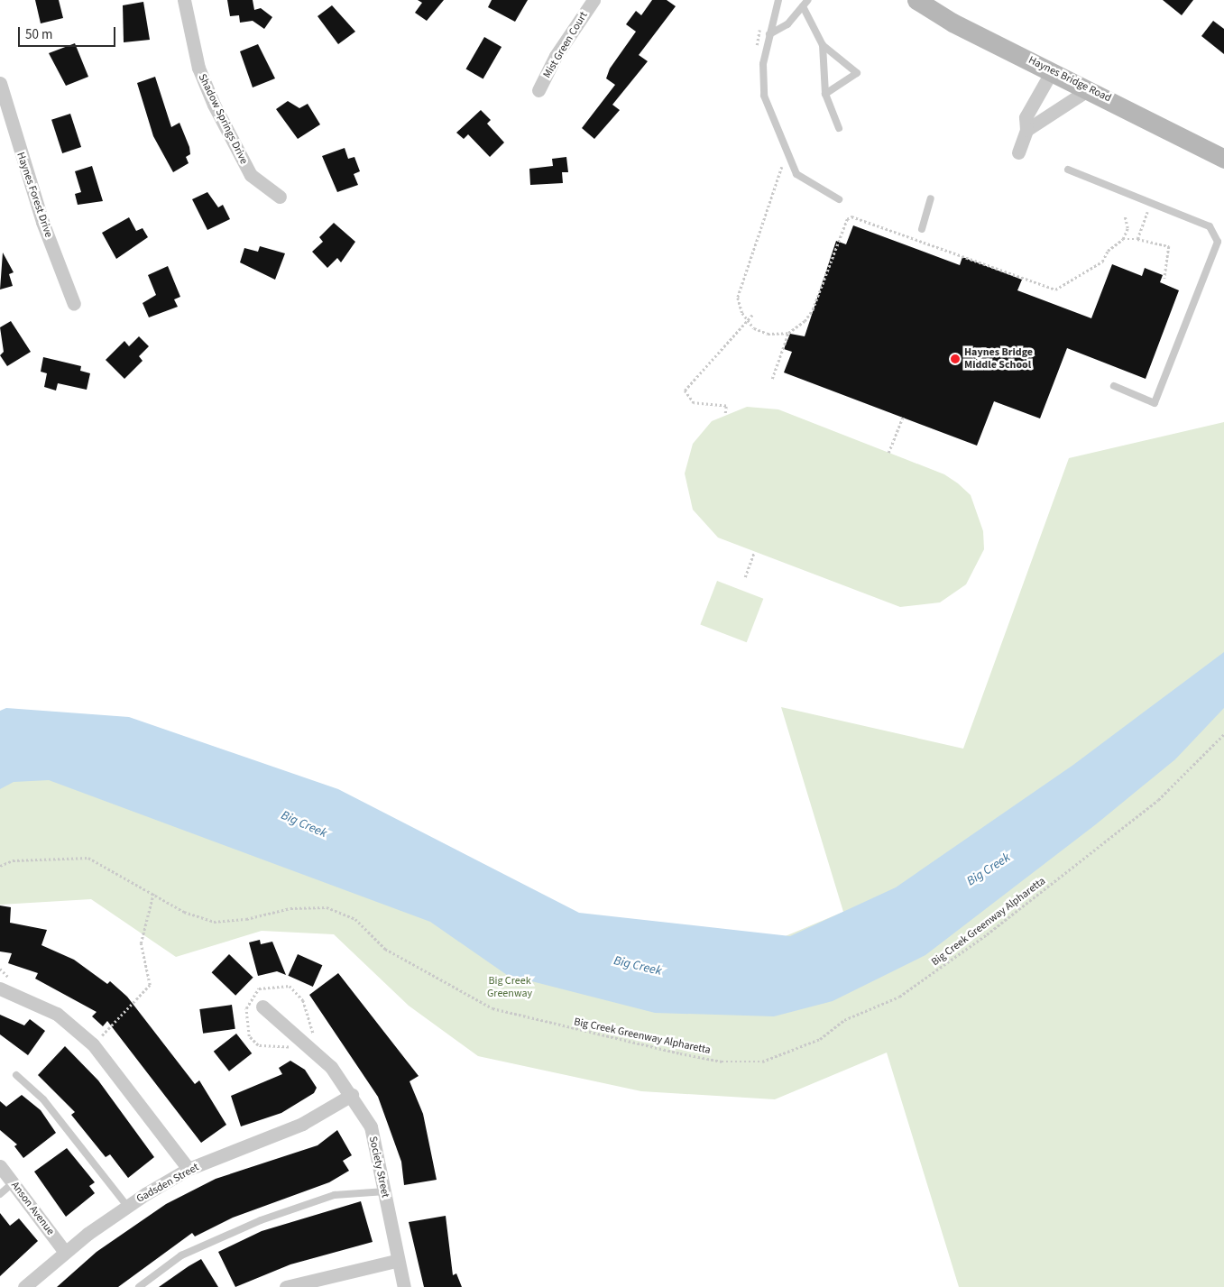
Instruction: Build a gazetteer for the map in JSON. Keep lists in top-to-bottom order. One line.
{"streets":{"main road":["Haynes Bridge Road"],"street":["Mist Green Court","Shadow Springs Drive","Haynes Forest Drive","Society Street","Gadsden Street","Anson Avenue"],"path":["Big Creek Greenway Alpharetta"]},"crossings":[["Society Street","Gadsden Street"],["Gadsden Street","Anson Avenue"]],"water":["Big Creek"],"parks":["Big Creek Greenway"],"places":["Haynes Bridge Middle School"],"scale_bar":"50 m"}
